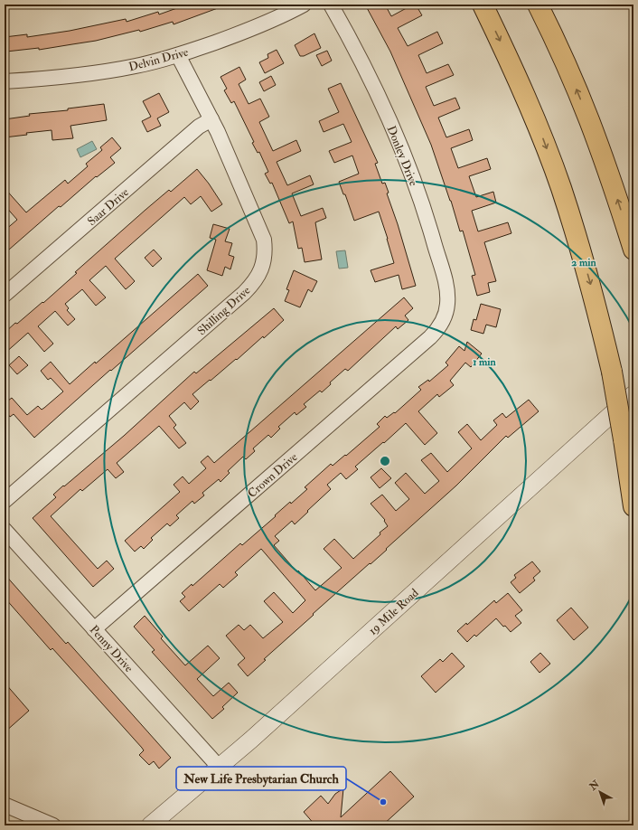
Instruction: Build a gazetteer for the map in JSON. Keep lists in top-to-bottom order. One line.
{"streets":{"street":["Delvin Drive","Donley Drive","Saar Drive","Shilling Drive","Crown Drive","19 Mile Road","Penny Drive"]},"crossings":[["Delvin Drive","Shilling Drive"],["Donley Drive","Crown Drive"],["Saar Drive","Shilling Drive"],["Crown Drive","Penny Drive"],["19 Mile Road","Penny Drive"]],"places":["New Life Presbytarian Church"],"north":"top left","rings":["2 min","1 min"]}
